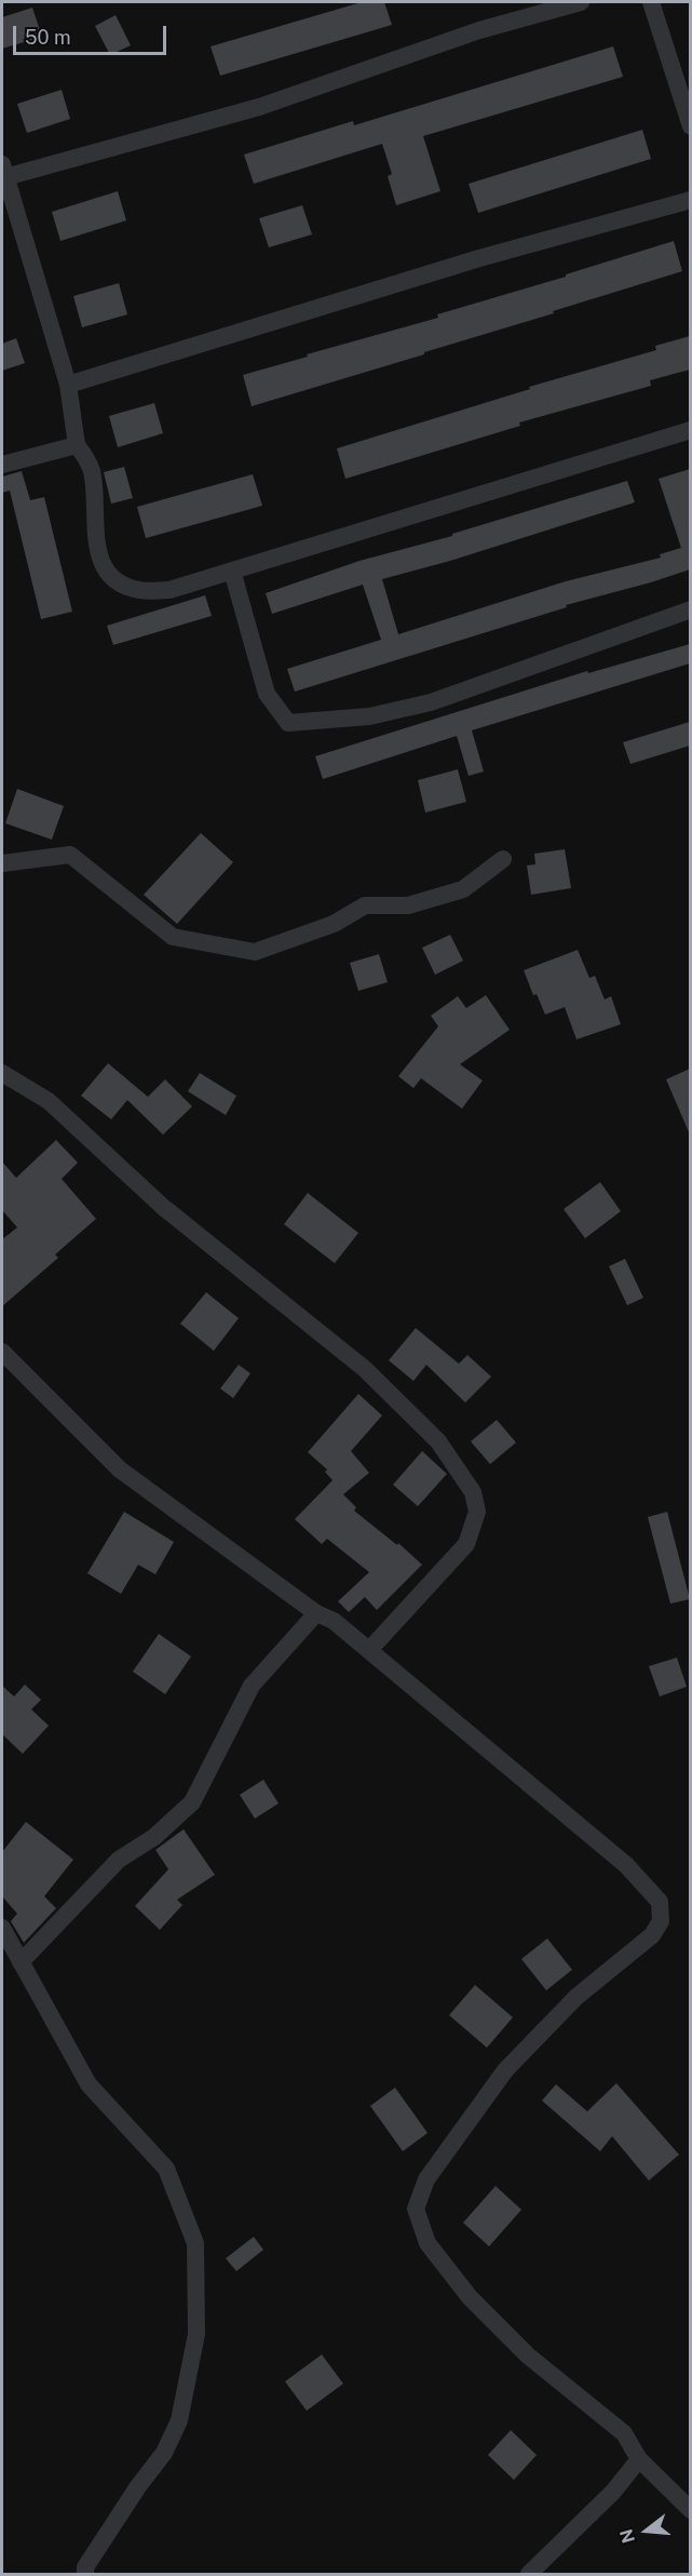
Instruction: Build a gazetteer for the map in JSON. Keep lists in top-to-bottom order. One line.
{"scale_bar":"50 m","north":"left"}
